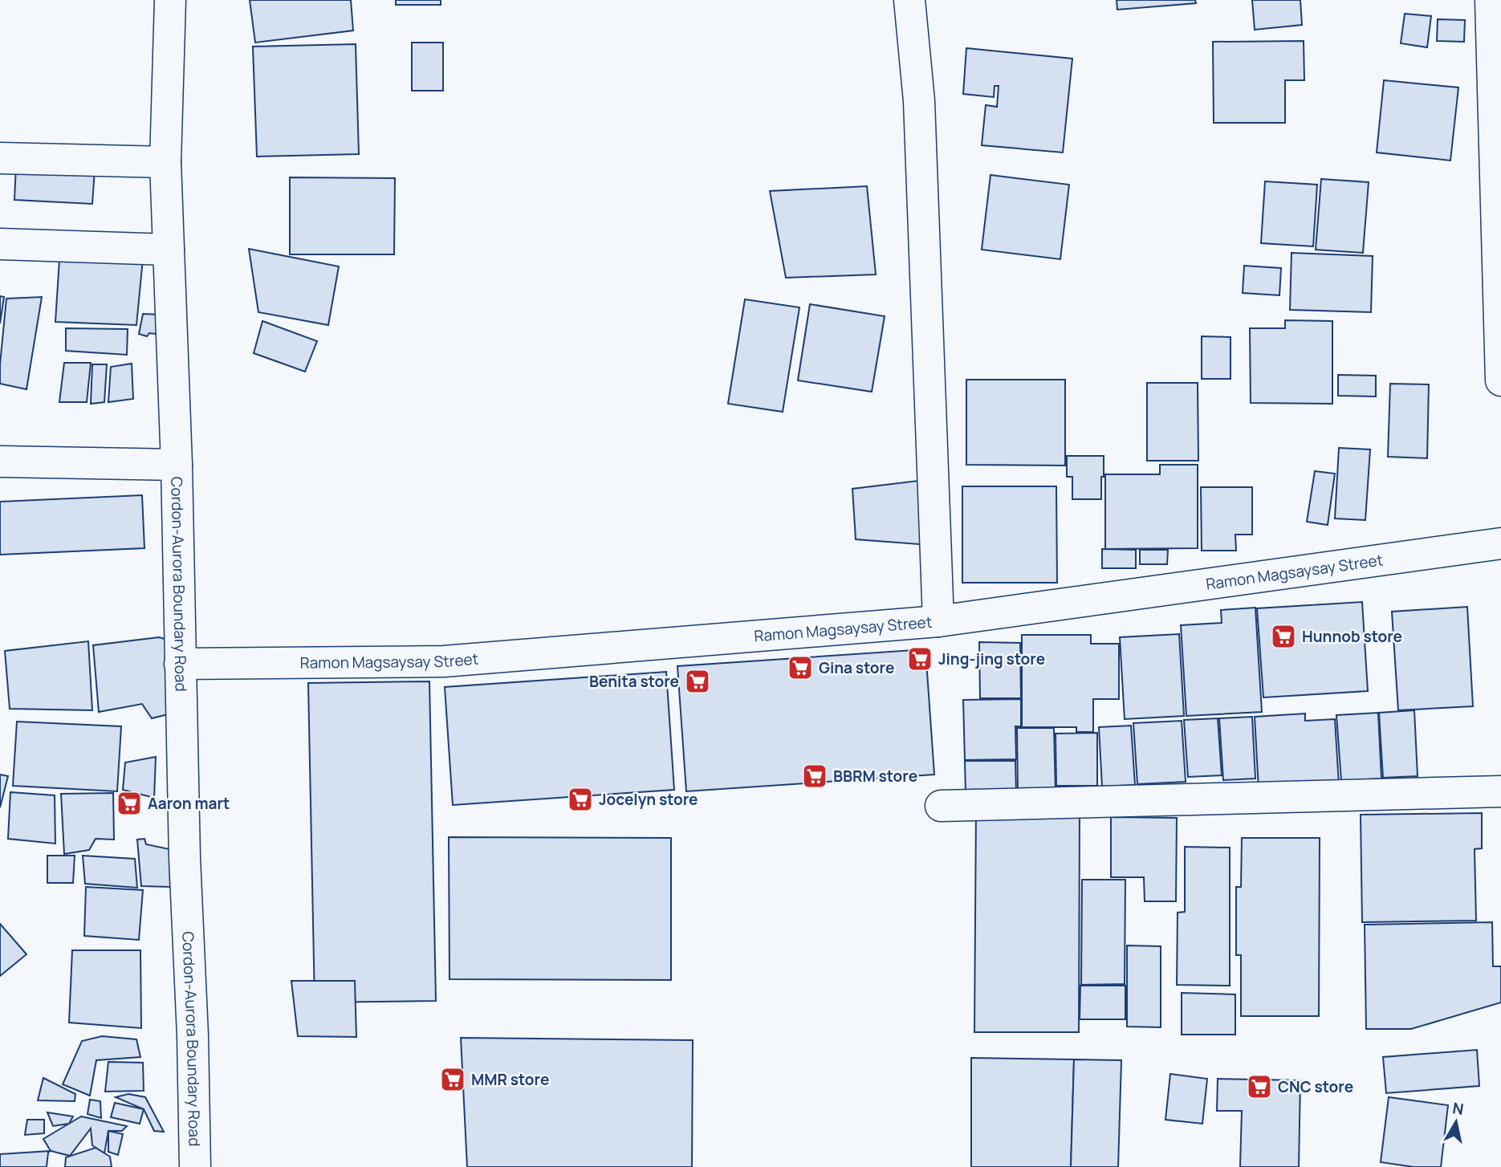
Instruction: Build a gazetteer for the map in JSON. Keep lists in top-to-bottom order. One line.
{"streets":{"street":["Ramon Magsaysay Street","Cordon-Aurora Boundary Road"]},"crossings":[["Ramon Magsaysay Street","Cordon-Aurora Boundary Road"]],"places":{"supermarket":["Hunnob store","Jing-jing store","Gina store","Benita store","BBRM store","Jocelyn store","Aaron mart","MMR store","CNC store"]},"north":"top"}
